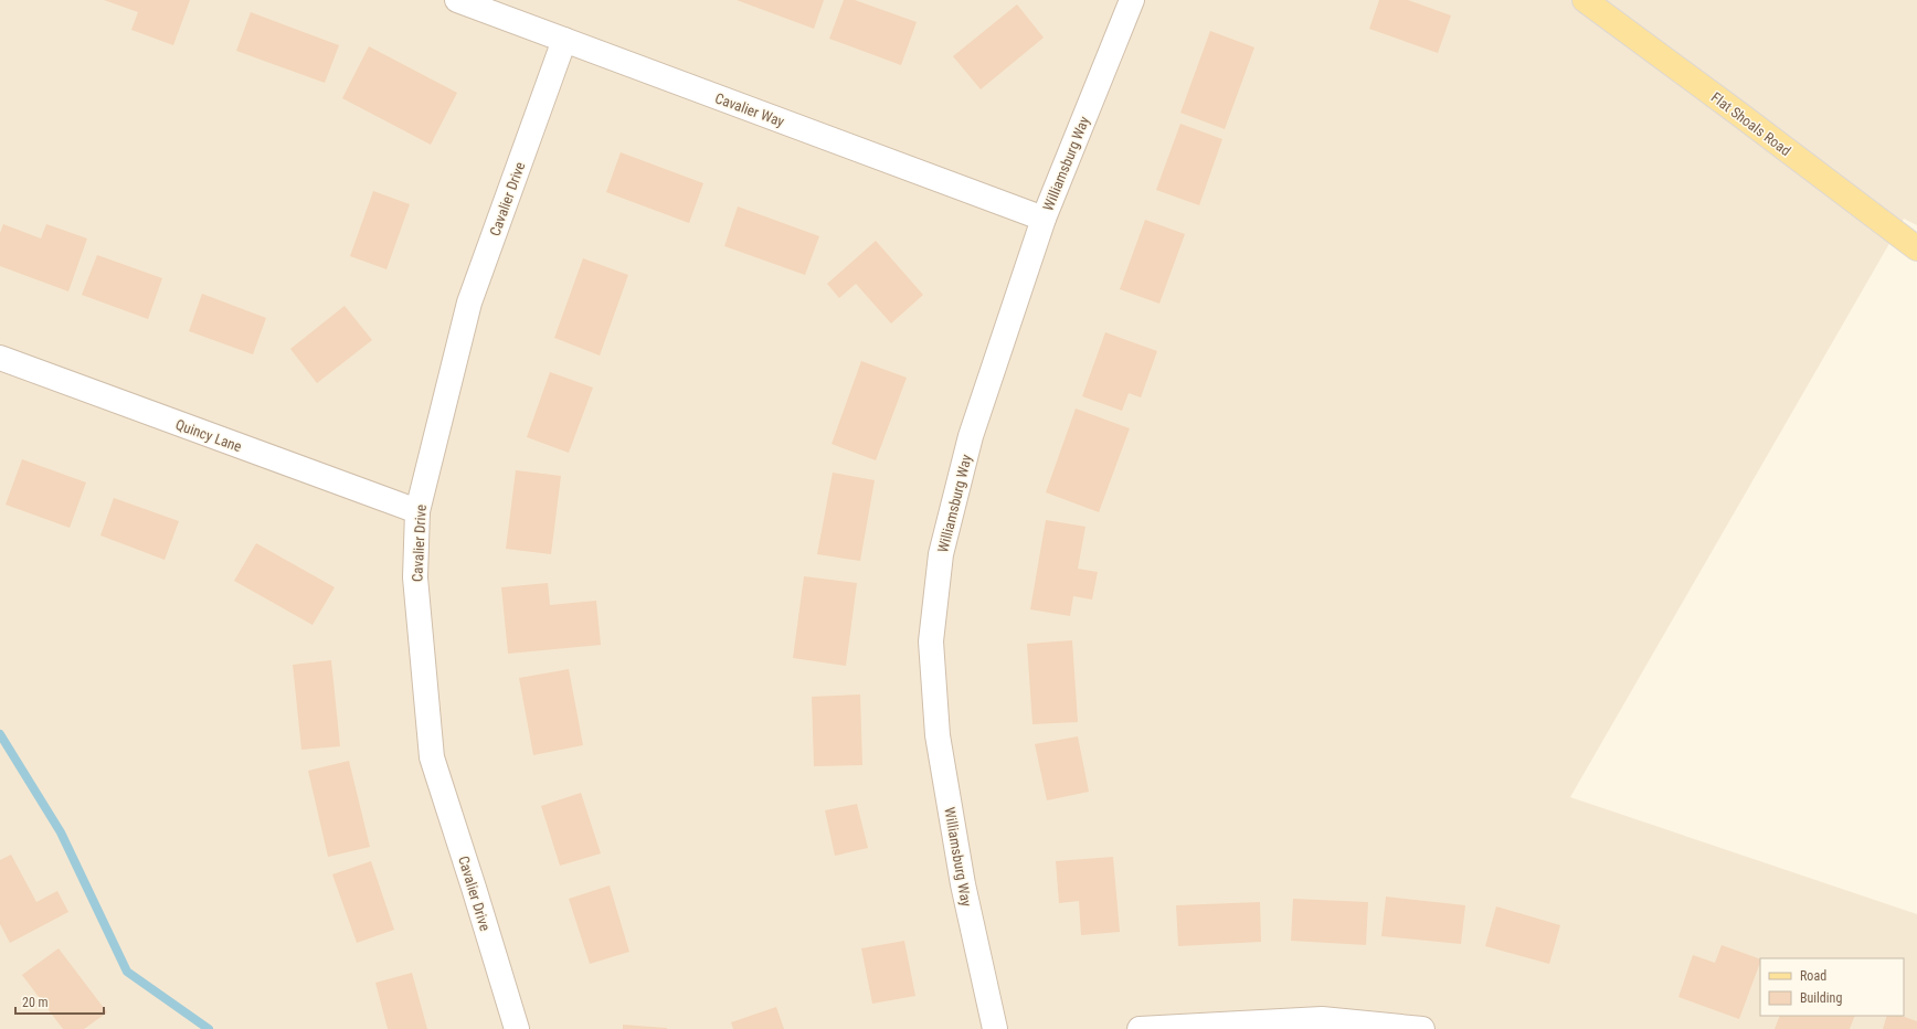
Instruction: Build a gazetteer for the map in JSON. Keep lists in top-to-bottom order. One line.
{"streets":{"main road":["Flat Shoals Road"],"street":["Cavalier Way","Williamsburg Way","Cavalier Drive","Quincy Lane"]},"crossings":[["Cavalier Way","Williamsburg Way"],["Cavalier Way","Cavalier Drive"],["Cavalier Drive","Quincy Lane"]],"legend":["Road","Building"],"scale_bar":"20 m"}
